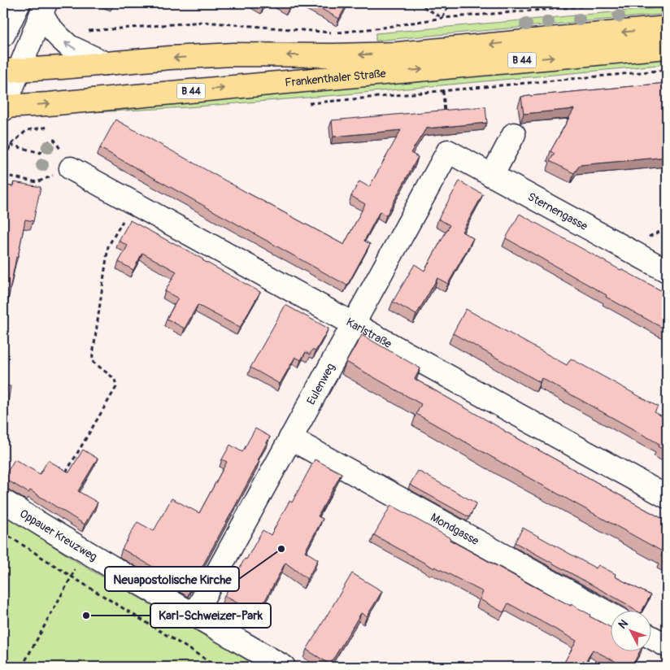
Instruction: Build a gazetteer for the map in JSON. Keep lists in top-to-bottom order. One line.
{"streets":{"main road":["B 44","Frankenthaler Straße"],"street":["Sternengasse","Karlstraße","Eulenweg","Mondgasse","Oppauer Kreuzweg"]},"crossings":[["Sternengasse","Eulenweg"],["Karlstraße","Eulenweg"],["Eulenweg","Mondgasse"],["Eulenweg","Oppauer Kreuzweg"]],"places":["Neuapostolische Kirche","Karl-Schweizer-Park"],"north":"top left"}
